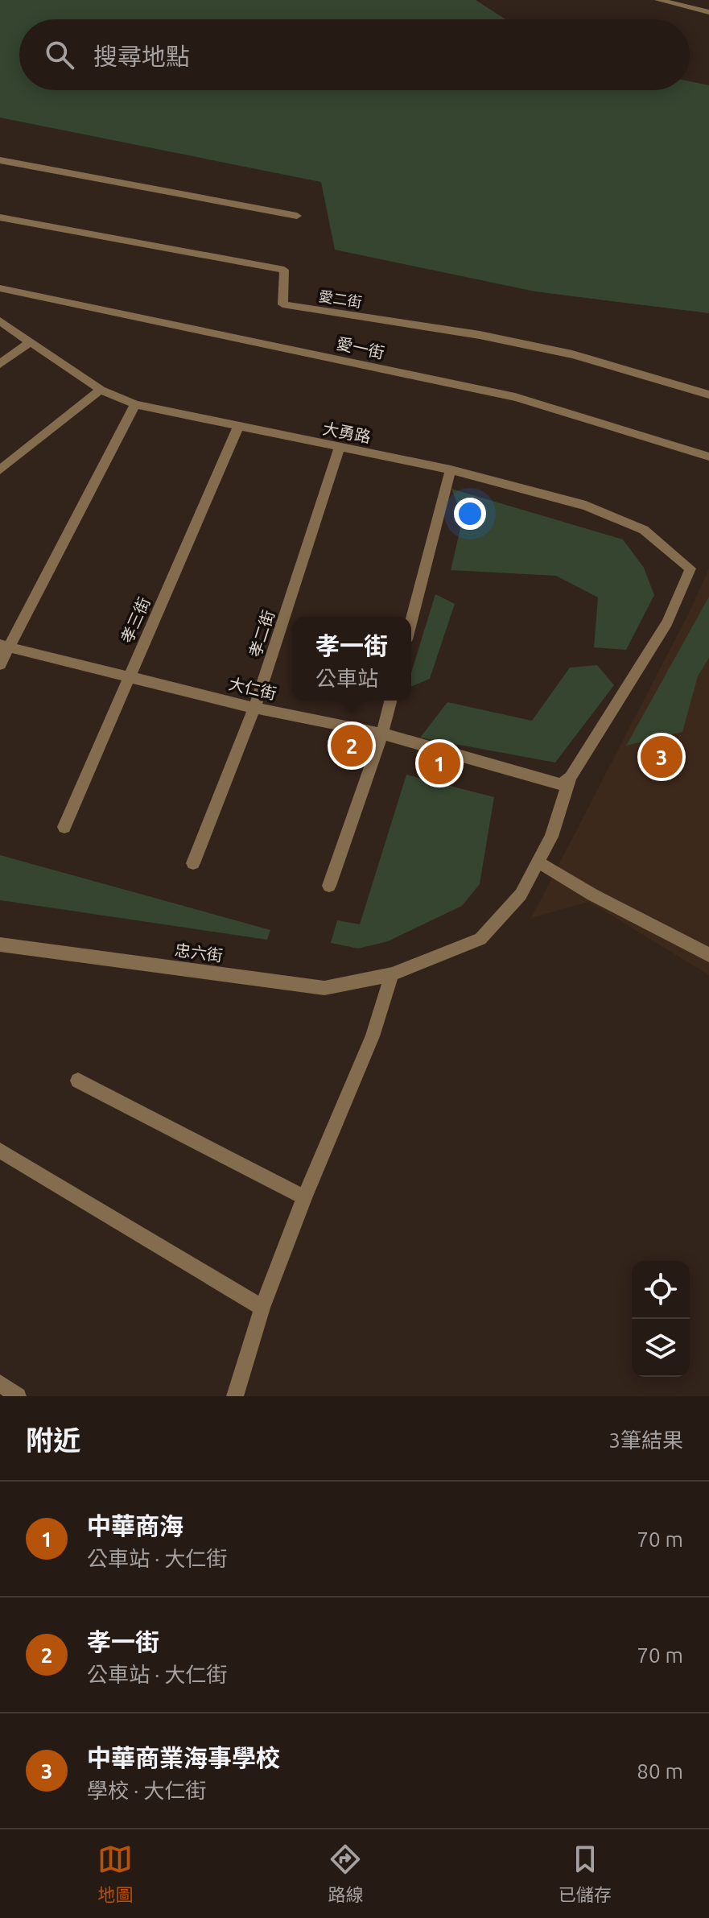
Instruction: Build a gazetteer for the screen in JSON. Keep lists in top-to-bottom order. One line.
{"streets":{"street":["愛二街","愛一街","大勇路","孝三街","孝二街","大仁街","忠六街"]},"crossings":[["大勇路","孝三街"],["大勇路","孝二街"],["大勇路","忠六街"],["孝三街","大仁街"],["孝二街","大仁街"],["大仁街","忠六街"]],"page":{"search":"搜尋地點","popup":["孝一街","公車站"],"pins":["2","3","1"],"heading":["附近","3筆結果"],"list":[{"mark":"1","name":"中華商海","note":"公車站 · 大仁街","value":"70 m"},{"mark":"2","name":"孝一街","note":"公車站 · 大仁街","value":"70 m"},{"mark":"3","name":"中華商業海事學校","note":"學校 · 大仁街","value":"80 m"}],"nav":["地圖","路線","已儲存"]}}
